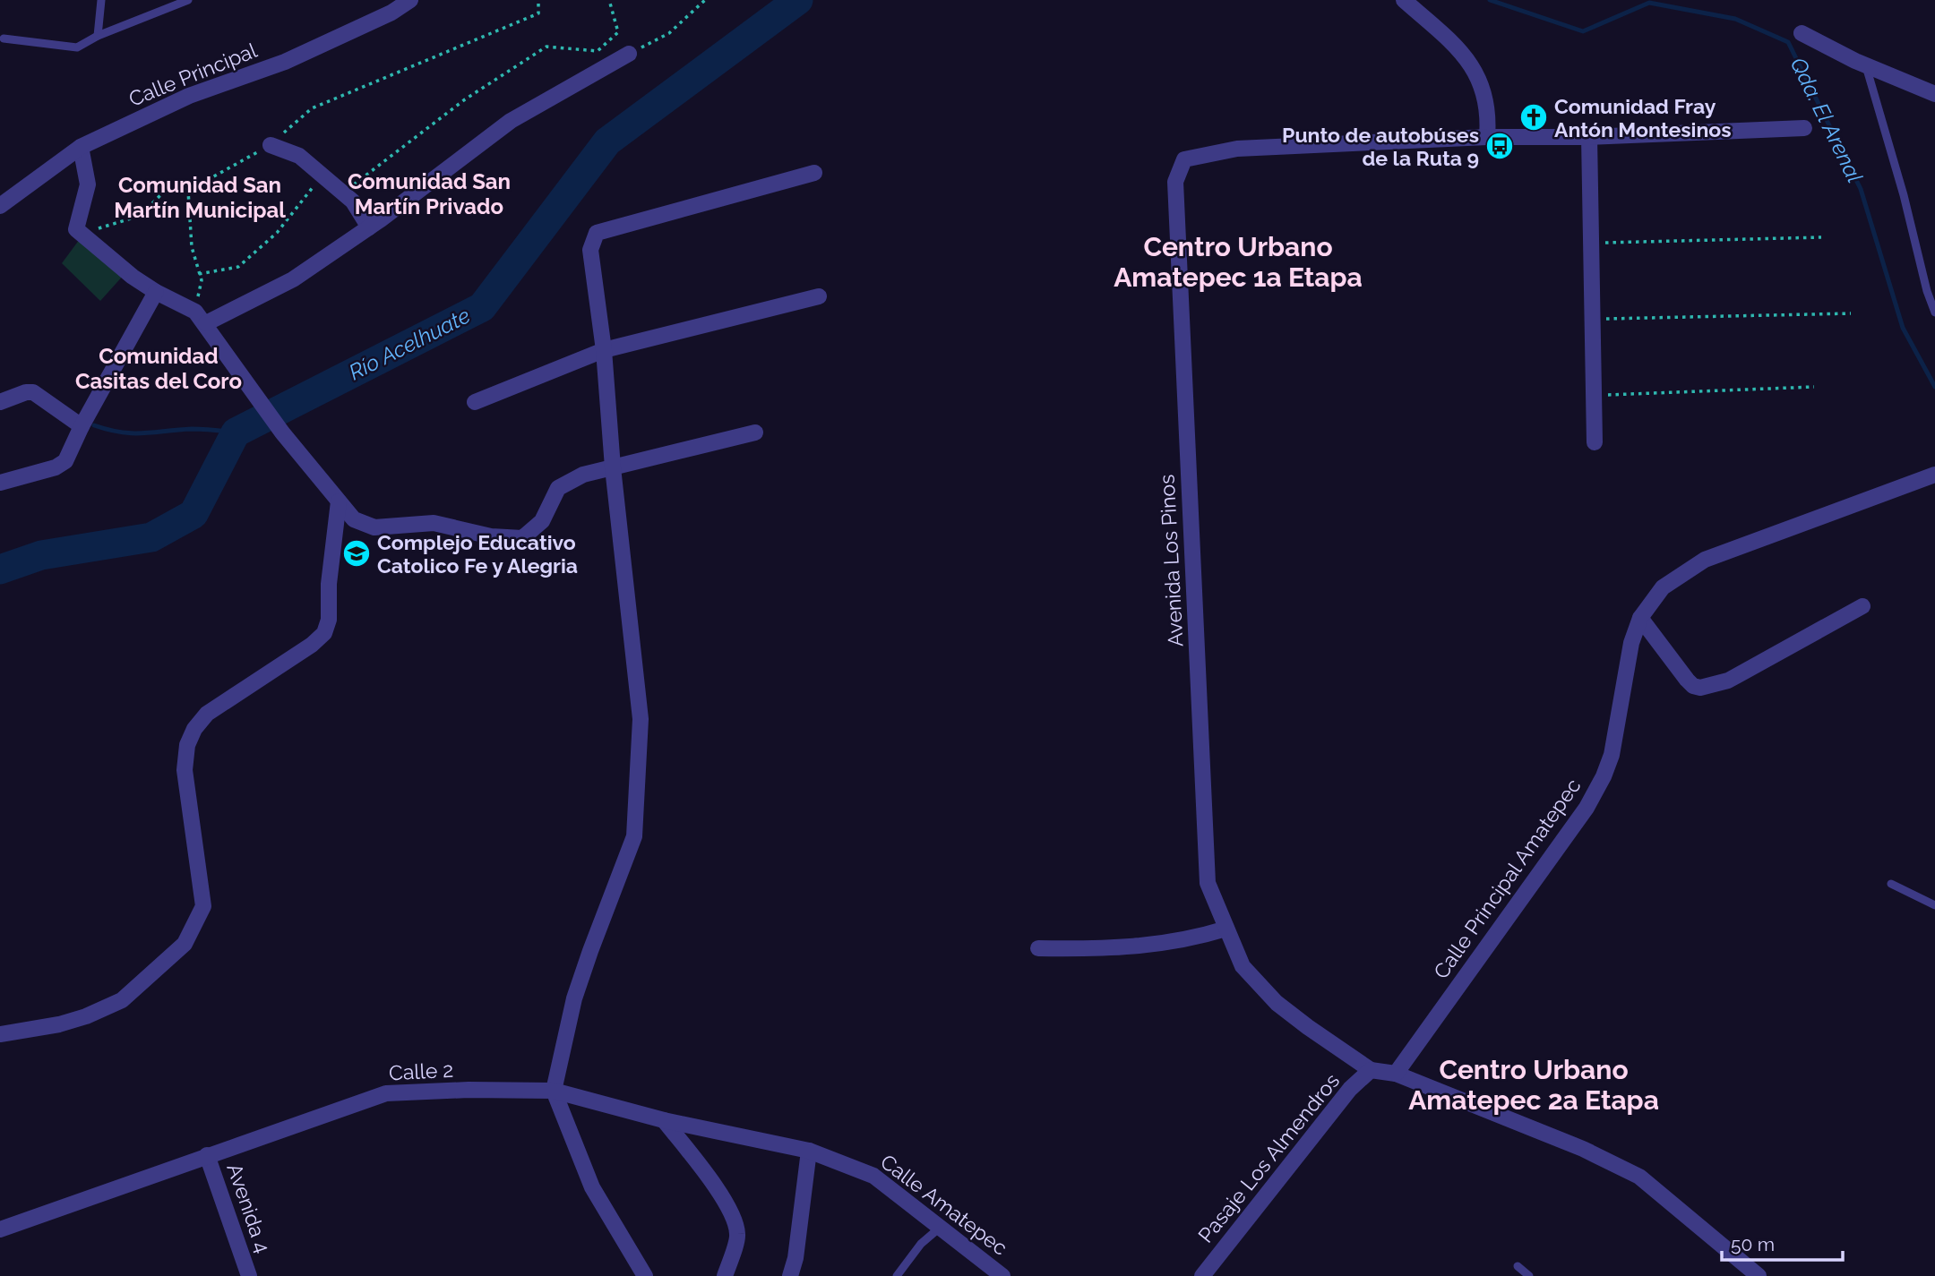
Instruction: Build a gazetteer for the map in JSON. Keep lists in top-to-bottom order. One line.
{"streets":{"street":["Calle Principal","Avenida Los Pinos","Calle Principal Amatepec","Calle 2","Pasaje Los Almendros","Calle Amatepec","Avenida 4"]},"crossings":[["Avenida Los Pinos","Calle Principal Amatepec"],["Avenida Los Pinos","Pasaje Los Almendros"],["Calle 2","Calle Amatepec"],["Calle 2","Avenida 4"]],"districts":["Comunidad San Martín Privado","Comunidad San Martín Municipal","Centro Urbano Amatepec 1a Etapa","Comunidad Casitas del Coro","Centro Urbano Amatepec 2a Etapa"],"water":["Qda. El Arenal","Río Acelhuate"],"places":{"church":["Comunidad Fray Antón Montesinos"],"bus stop":["Punto de autobúses de la Ruta 9"],"school or university":["Complejo Educativo Catolico Fe y Alegria"]},"scale_bar":"50 m"}
